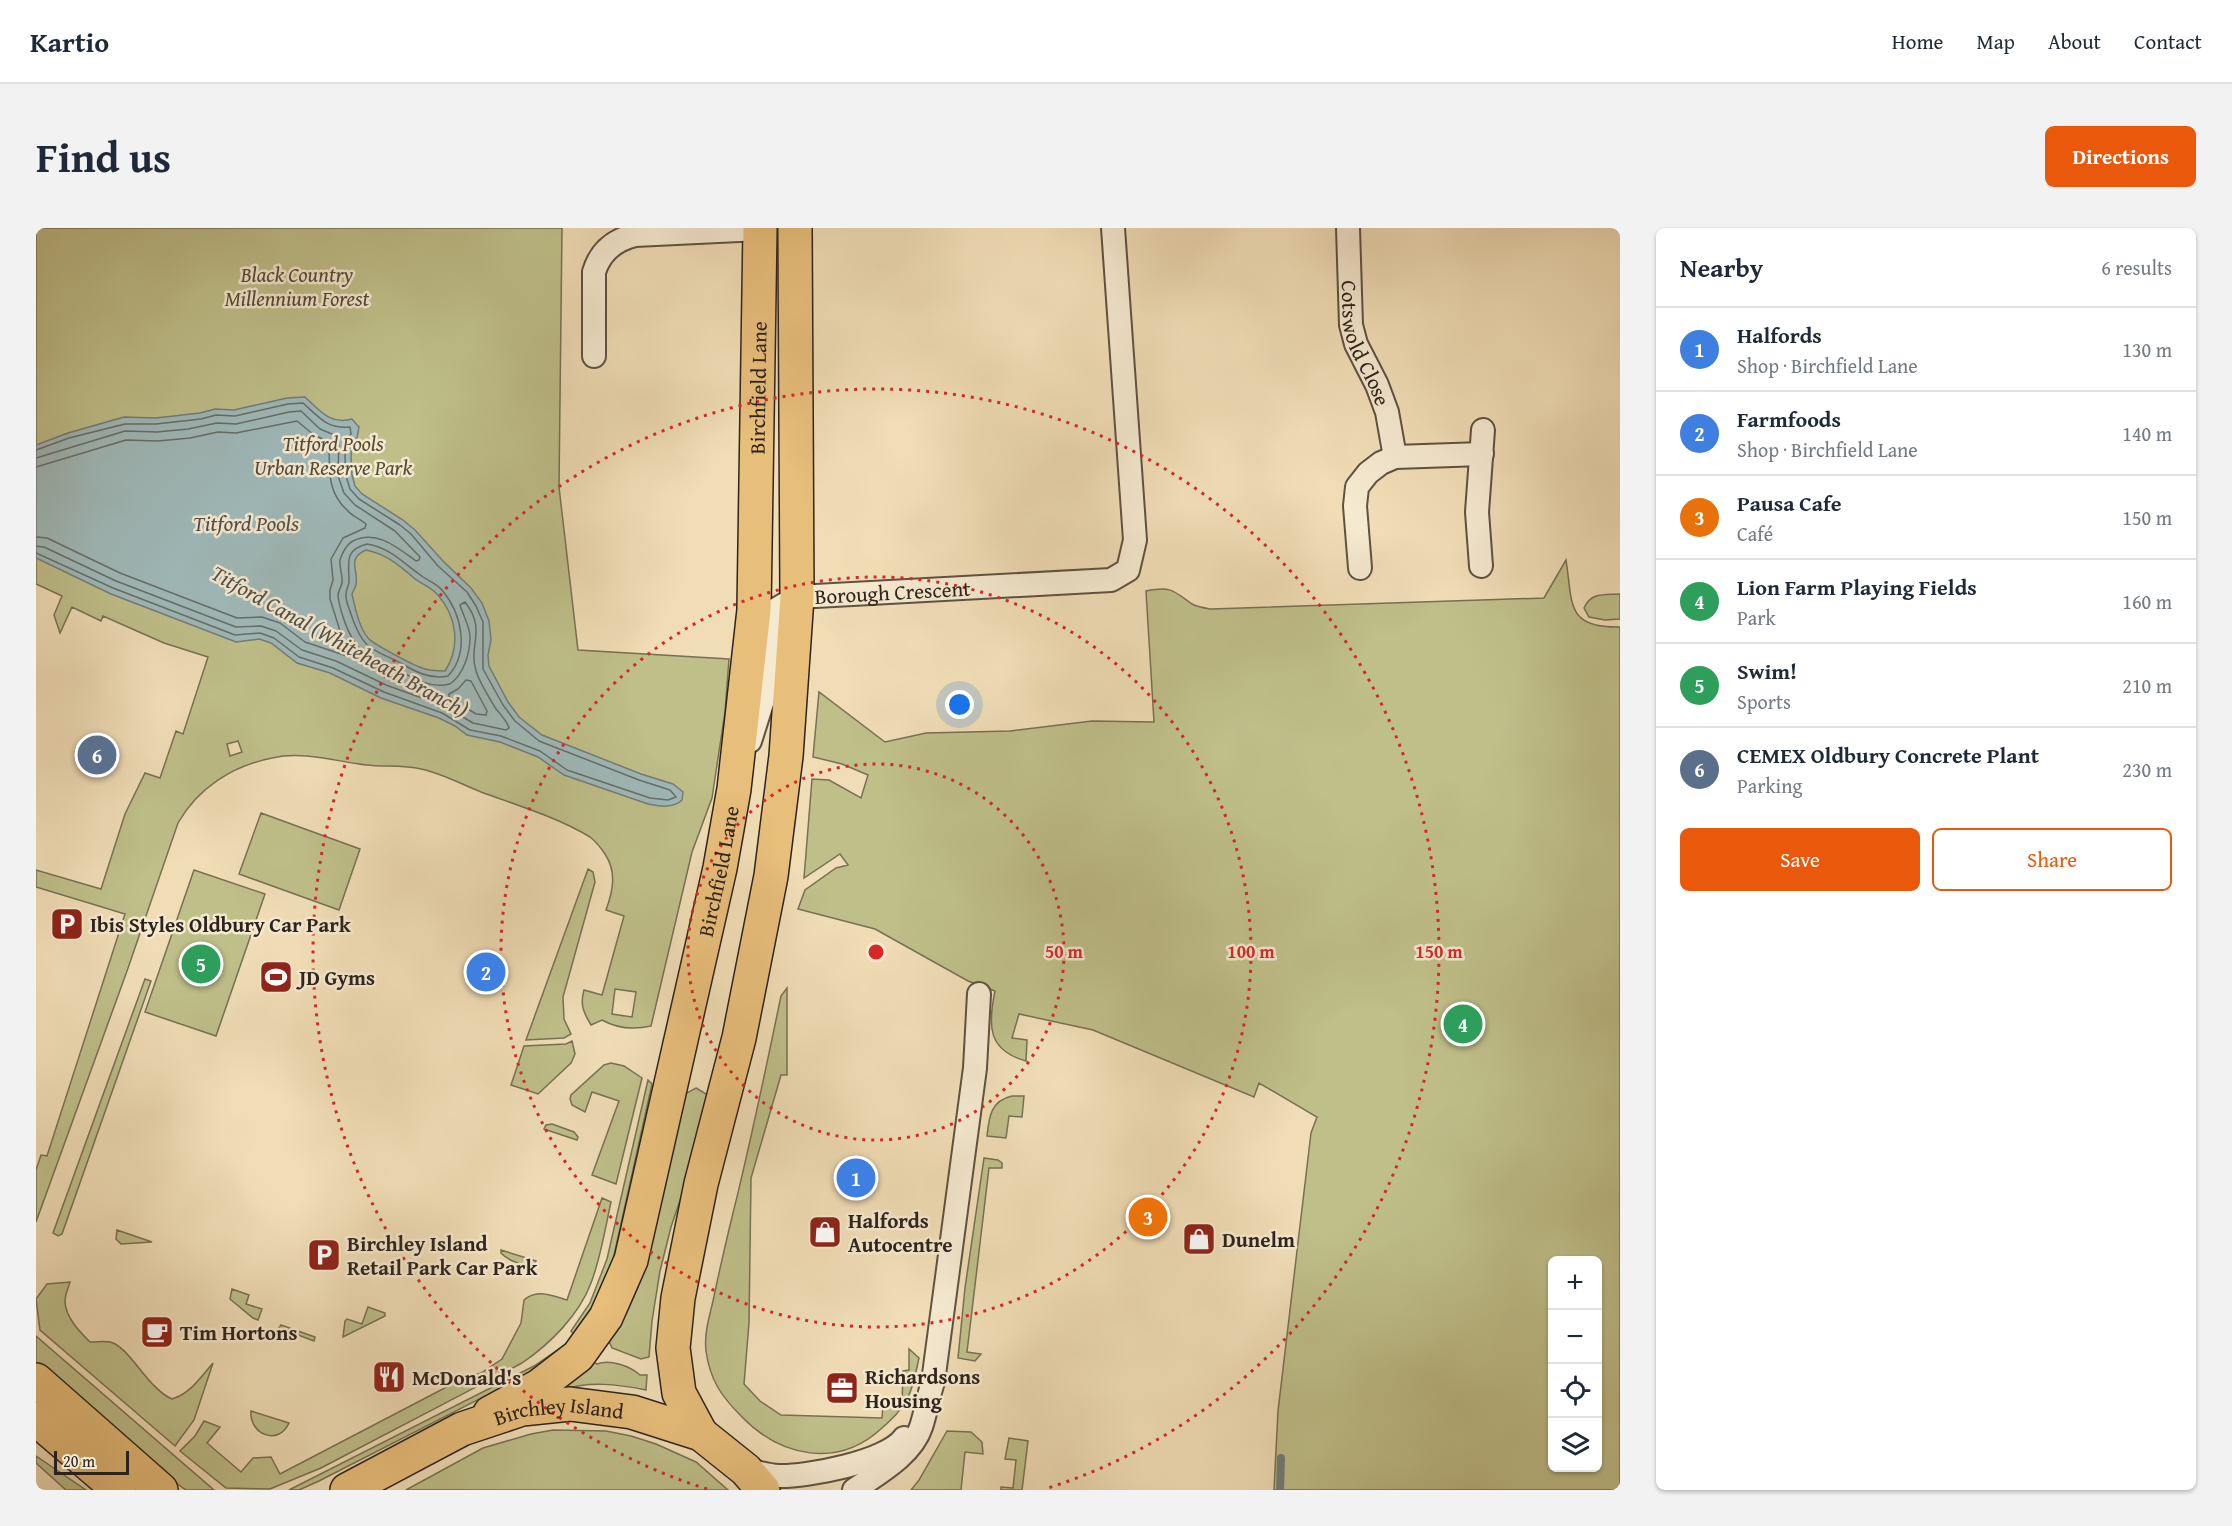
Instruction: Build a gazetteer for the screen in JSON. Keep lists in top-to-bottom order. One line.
{"streets":{"main road":["Birchfield Lane","Birchley Island"],"street":["Cotswold Close","Borough Crescent"]},"crossings":[["Birchfield Lane","Borough Crescent"],["Birchfield Lane","Birchley Island"]],"water":["Titford Pools","Titford Canal (Whiteheath Branch)"],"parks":["Black Country Millennium Forest","Titford Pools Urban Reserve Park"],"places":{"parking":["Ibis Styles Oldbury Car Park","Birchley Island Retail Park Car Park"],"sports":["JD Gyms"],"shop":["Halfords Autocentre","Dunelm"],"cafe":["Tim Hortons"],"restaurant":["McDonald's"],"office":["Richardsons Housing"]},"scale_bar":"20 m","page":{"header":"Kartio","nav":["Home","Map","About","Contact"],"title":"Find us","buttons":["Directions",["Save","Share"]],"heading":["Nearby","6 results"],"list":[{"mark":"1","name":"Halfords","note":"Shop · Birchfield Lane","value":"130 m"},{"mark":"2","name":"Farmfoods","note":"Shop · Birchfield Lane","value":"140 m"},{"mark":"3","name":"Pausa Cafe","note":"Café","value":"150 m"},{"mark":"4","name":"Lion Farm Playing Fields","note":"Park","value":"160 m"},{"mark":"5","name":"Swim!","note":"Sports","value":"210 m"},{"mark":"6","name":"CEMEX Oldbury Concrete Plant","note":"Parking","value":"230 m"}],"pins":["6","5","2","4","1","3"],"map_buttons":["+","−"],"scale":"20 m"},"rings":["50 m","100 m","150 m"]}
